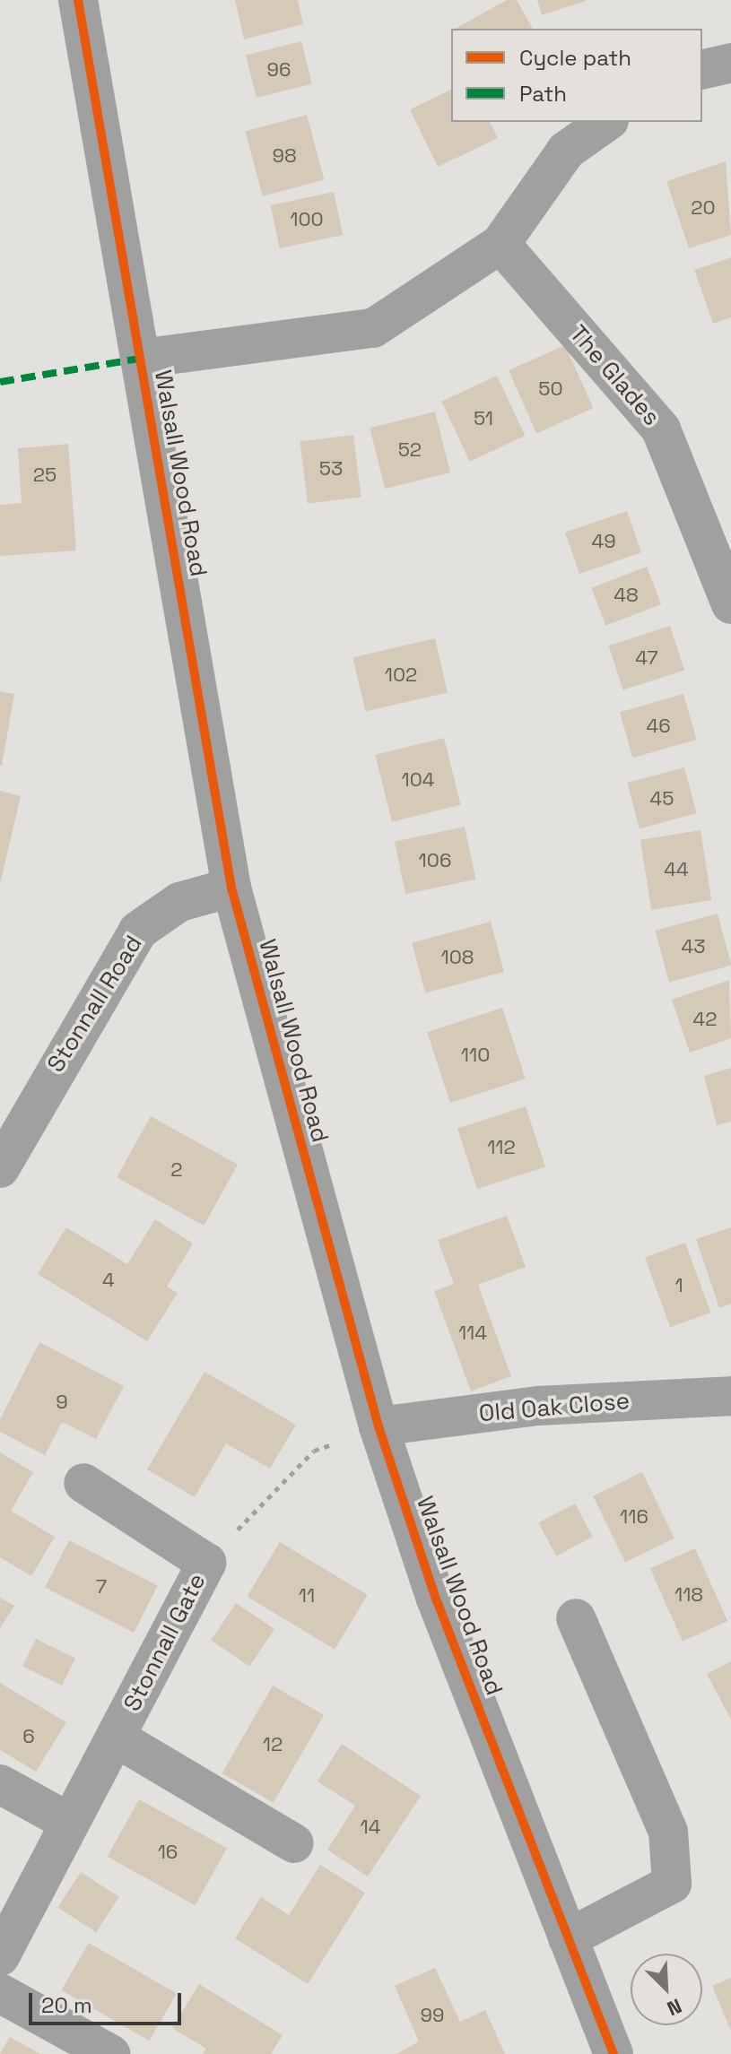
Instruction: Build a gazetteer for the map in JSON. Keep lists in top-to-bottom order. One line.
{"streets":{"street":["The Glades","Walsall Wood Road","Stonnall Road","Old Oak Close","Stonnall Gate"]},"crossings":[["Walsall Wood Road","Stonnall Road"],["Walsall Wood Road","Old Oak Close"]],"house_numbers":["96","98","20","100","50","51","52","53","25","49","48","47","102","46","104","45","106","44","43","108","42","110","112","2","4","1","114","9","116","7","118","11","6","12","14","16","99"],"legend":["Cycle path","Path"],"scale_bar":"20 m","north":"bottom right"}
